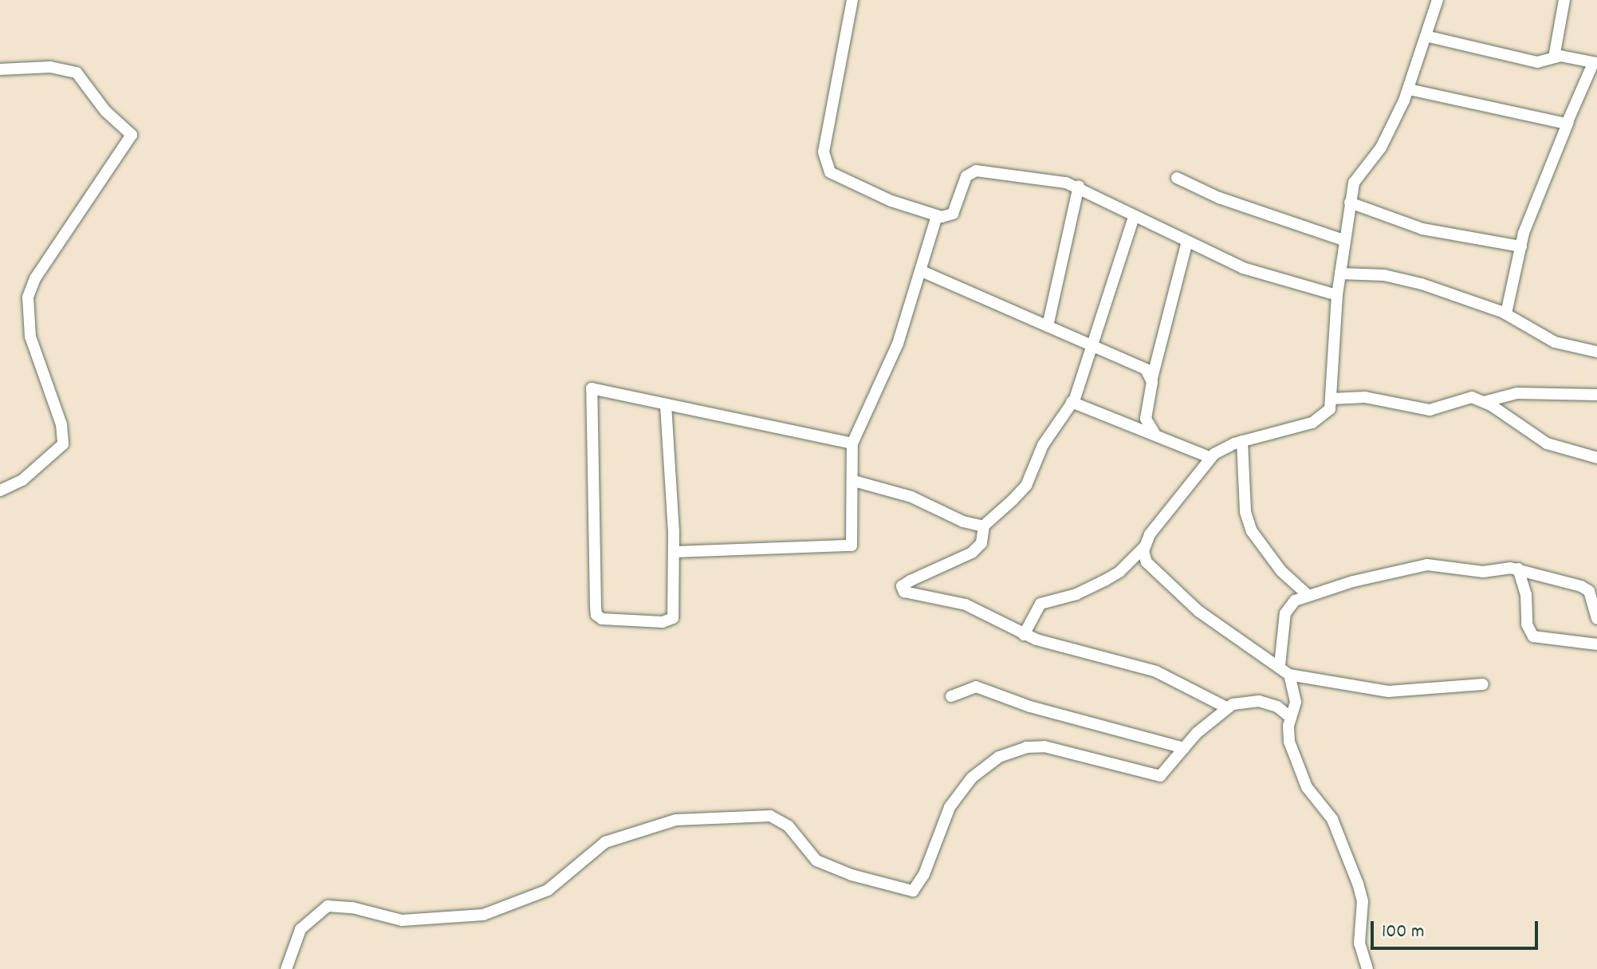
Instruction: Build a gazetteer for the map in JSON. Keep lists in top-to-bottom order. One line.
{"scale_bar":"100 m"}
